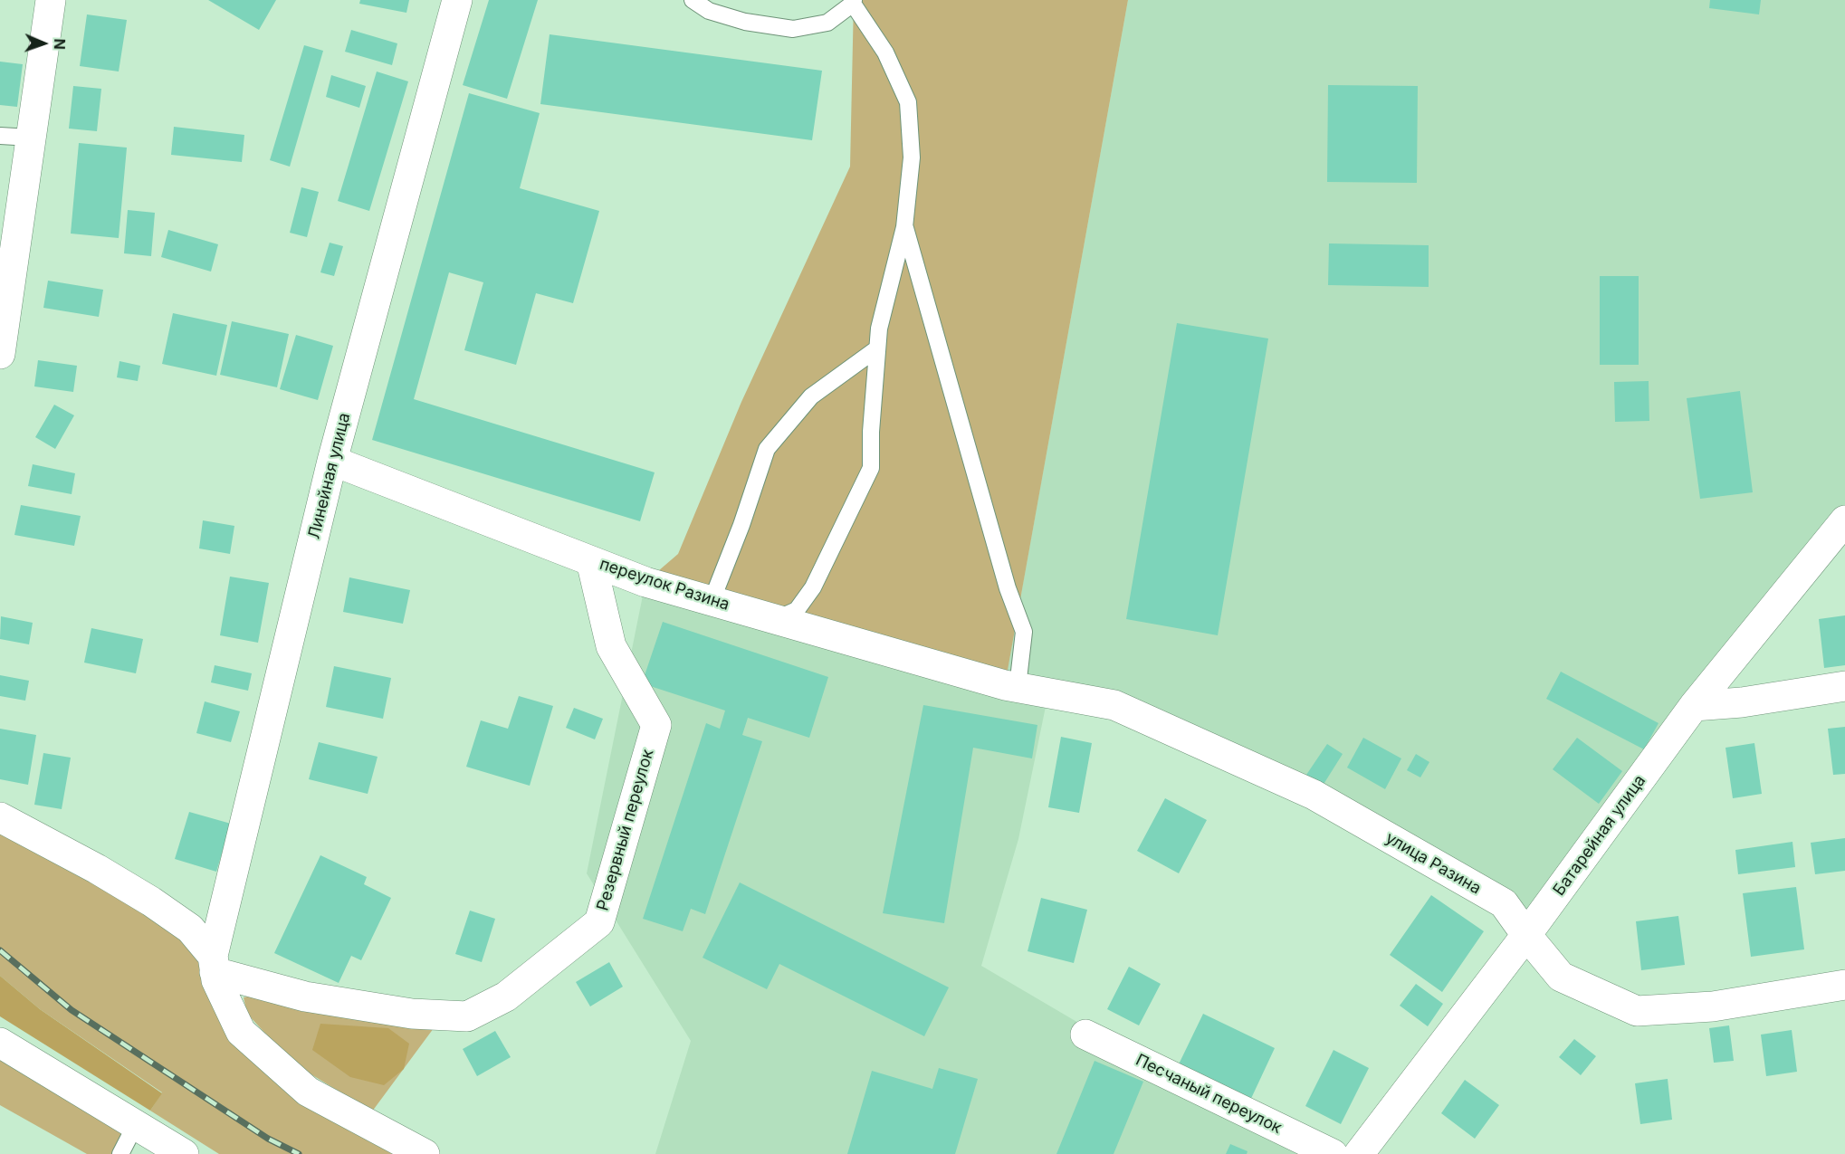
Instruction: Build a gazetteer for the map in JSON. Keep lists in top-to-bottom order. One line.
{"streets":{"street":["Линейная улица","переулок Разина","Резервный переулок","Батарейная улица","улица Разина","Песчаный переулок"]},"crossings":[["Линейная улица","переулок Разина"],["Линейная улица","Резервный переулок"],["переулок Разина","Резервный переулок"],["переулок Разина","улица Разина"],["Батарейная улица","улица Разина"]],"north":"right"}
